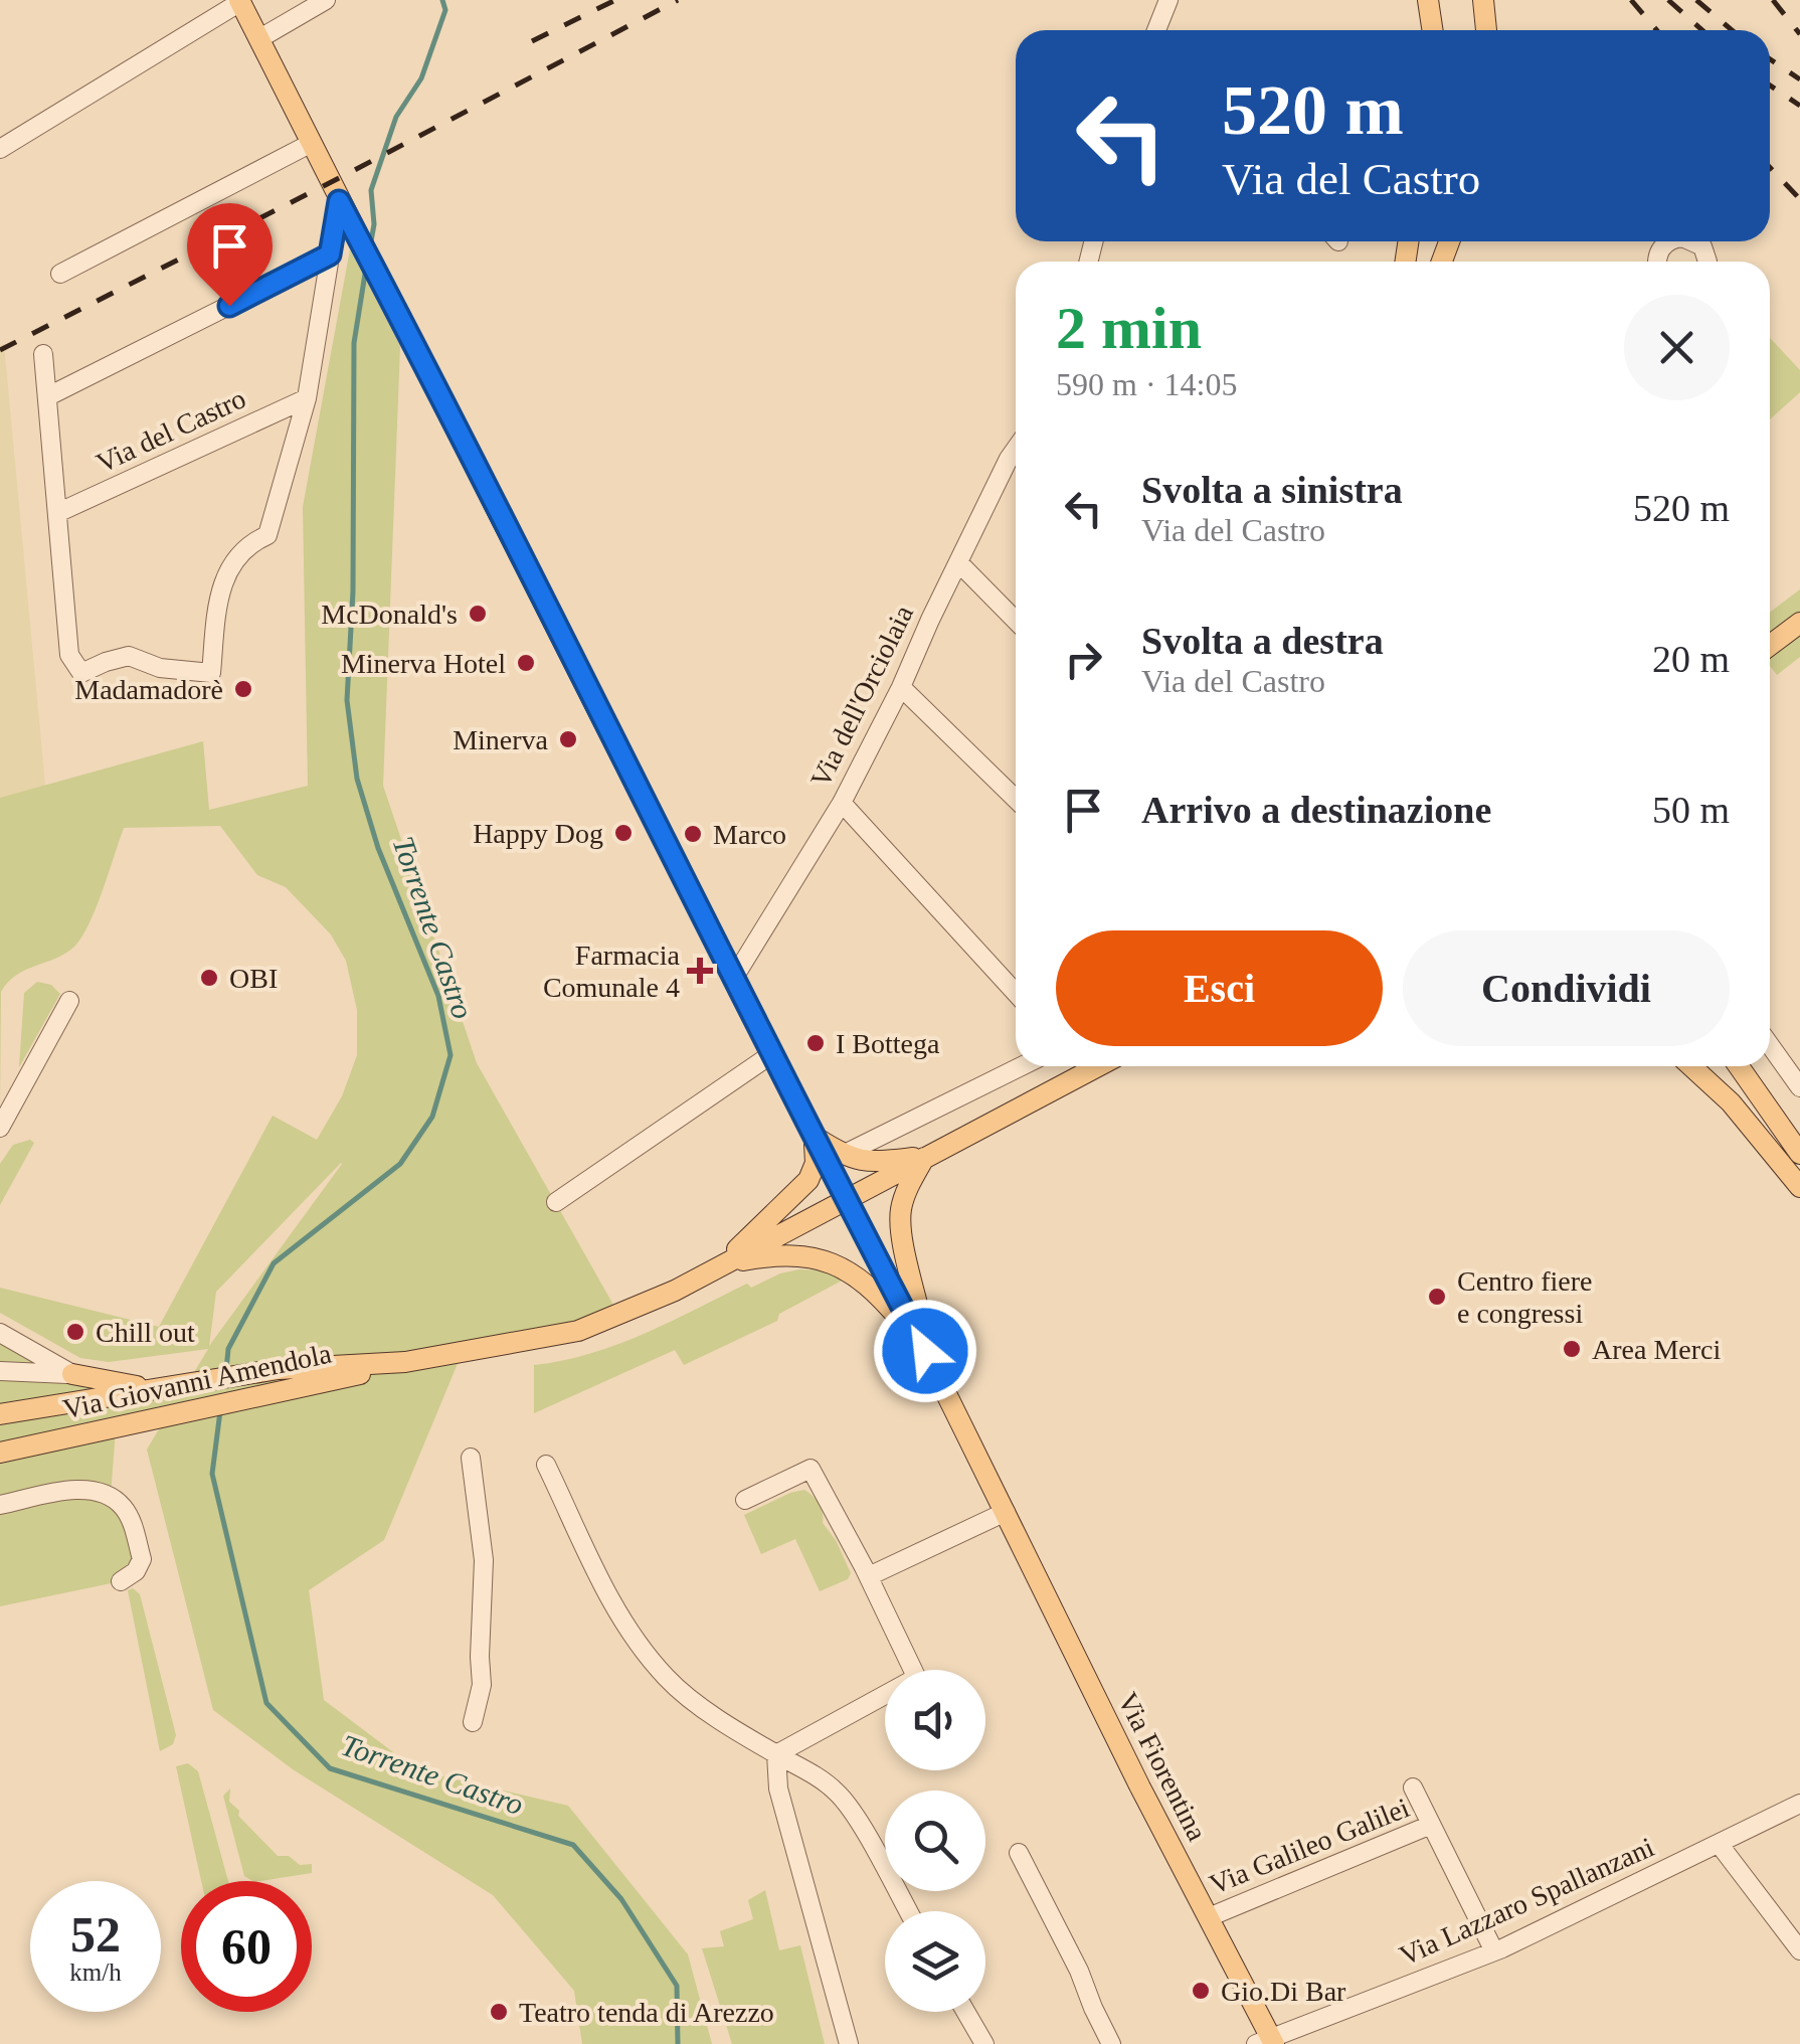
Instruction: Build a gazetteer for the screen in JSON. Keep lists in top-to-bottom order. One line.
{"streets":{"main road":["Via Giovanni Amendola","Via Fiorentina"],"street":["Via del Castro","Via dell'Orciolaia","Via Galileo Galilei","Via Lazzaro Spallanzani"]},"crossings":[["Via del Castro","Via Fiorentina"],["Via dell'Orciolaia","Via Fiorentina"],["Via Giovanni Amendola","Via Fiorentina"],["Via Fiorentina","Via Galileo Galilei"],["Via Fiorentina","Via Lazzaro Spallanzani"],["Via Galileo Galilei","Via Lazzaro Spallanzani"]],"water":["Torrente Castro"],"places":{"other":["McDonald's","Minerva Hotel","Madamadorè","Minerva","Happy Dog","Marco","OBI","I Bottega","Centro fiere e congressi","Chill out","Area Merci","Gio.Di Bar","Teatro tenda di Arezzo"],"health":["Farmacia Comunale 4"]},"page":{"turn":["520 m","Via del Castro"],"heading":["2 min","590 m · 14:05"],"list":[{"name":"Svolta a sinistra","note":"Via del Castro","value":"520 m"},{"name":"Svolta a destra","note":"Via del Castro","value":"20 m"},{"name":"Arrivo a destinazione","value":"50 m"}],"buttons":["Esci","Condividi"],"speed":"52 km/h","limit":"60"}}
